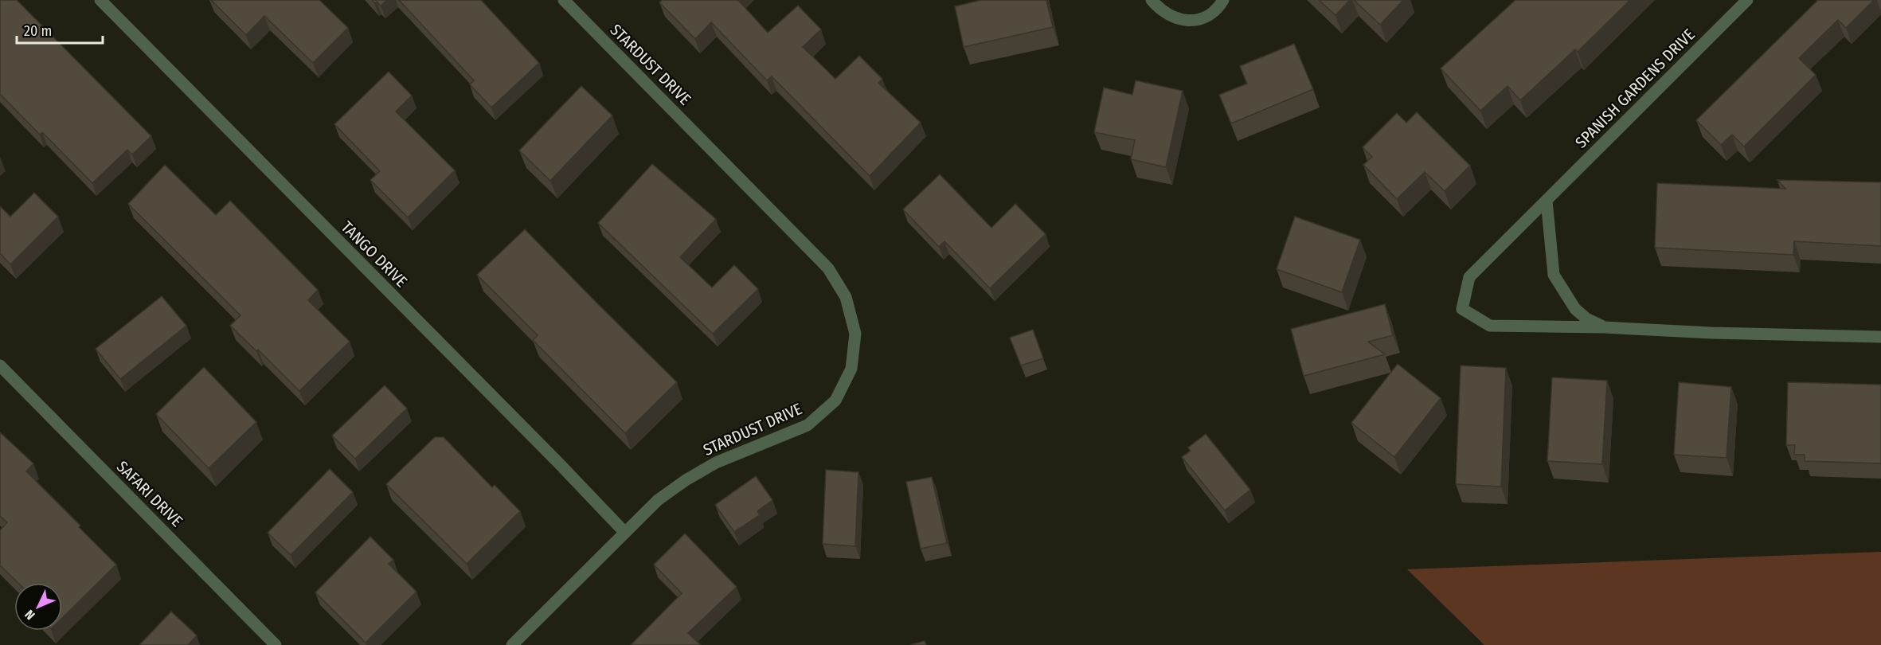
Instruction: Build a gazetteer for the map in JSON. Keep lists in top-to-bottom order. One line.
{"streets":{"street":["STARDUST DRIVE","SPANISH GARDENS DRIVE","TANGO DRIVE","SAFARI DRIVE"]},"crossings":[["STARDUST DRIVE","TANGO DRIVE"]],"scale_bar":"20 m","north":"bottom left"}
